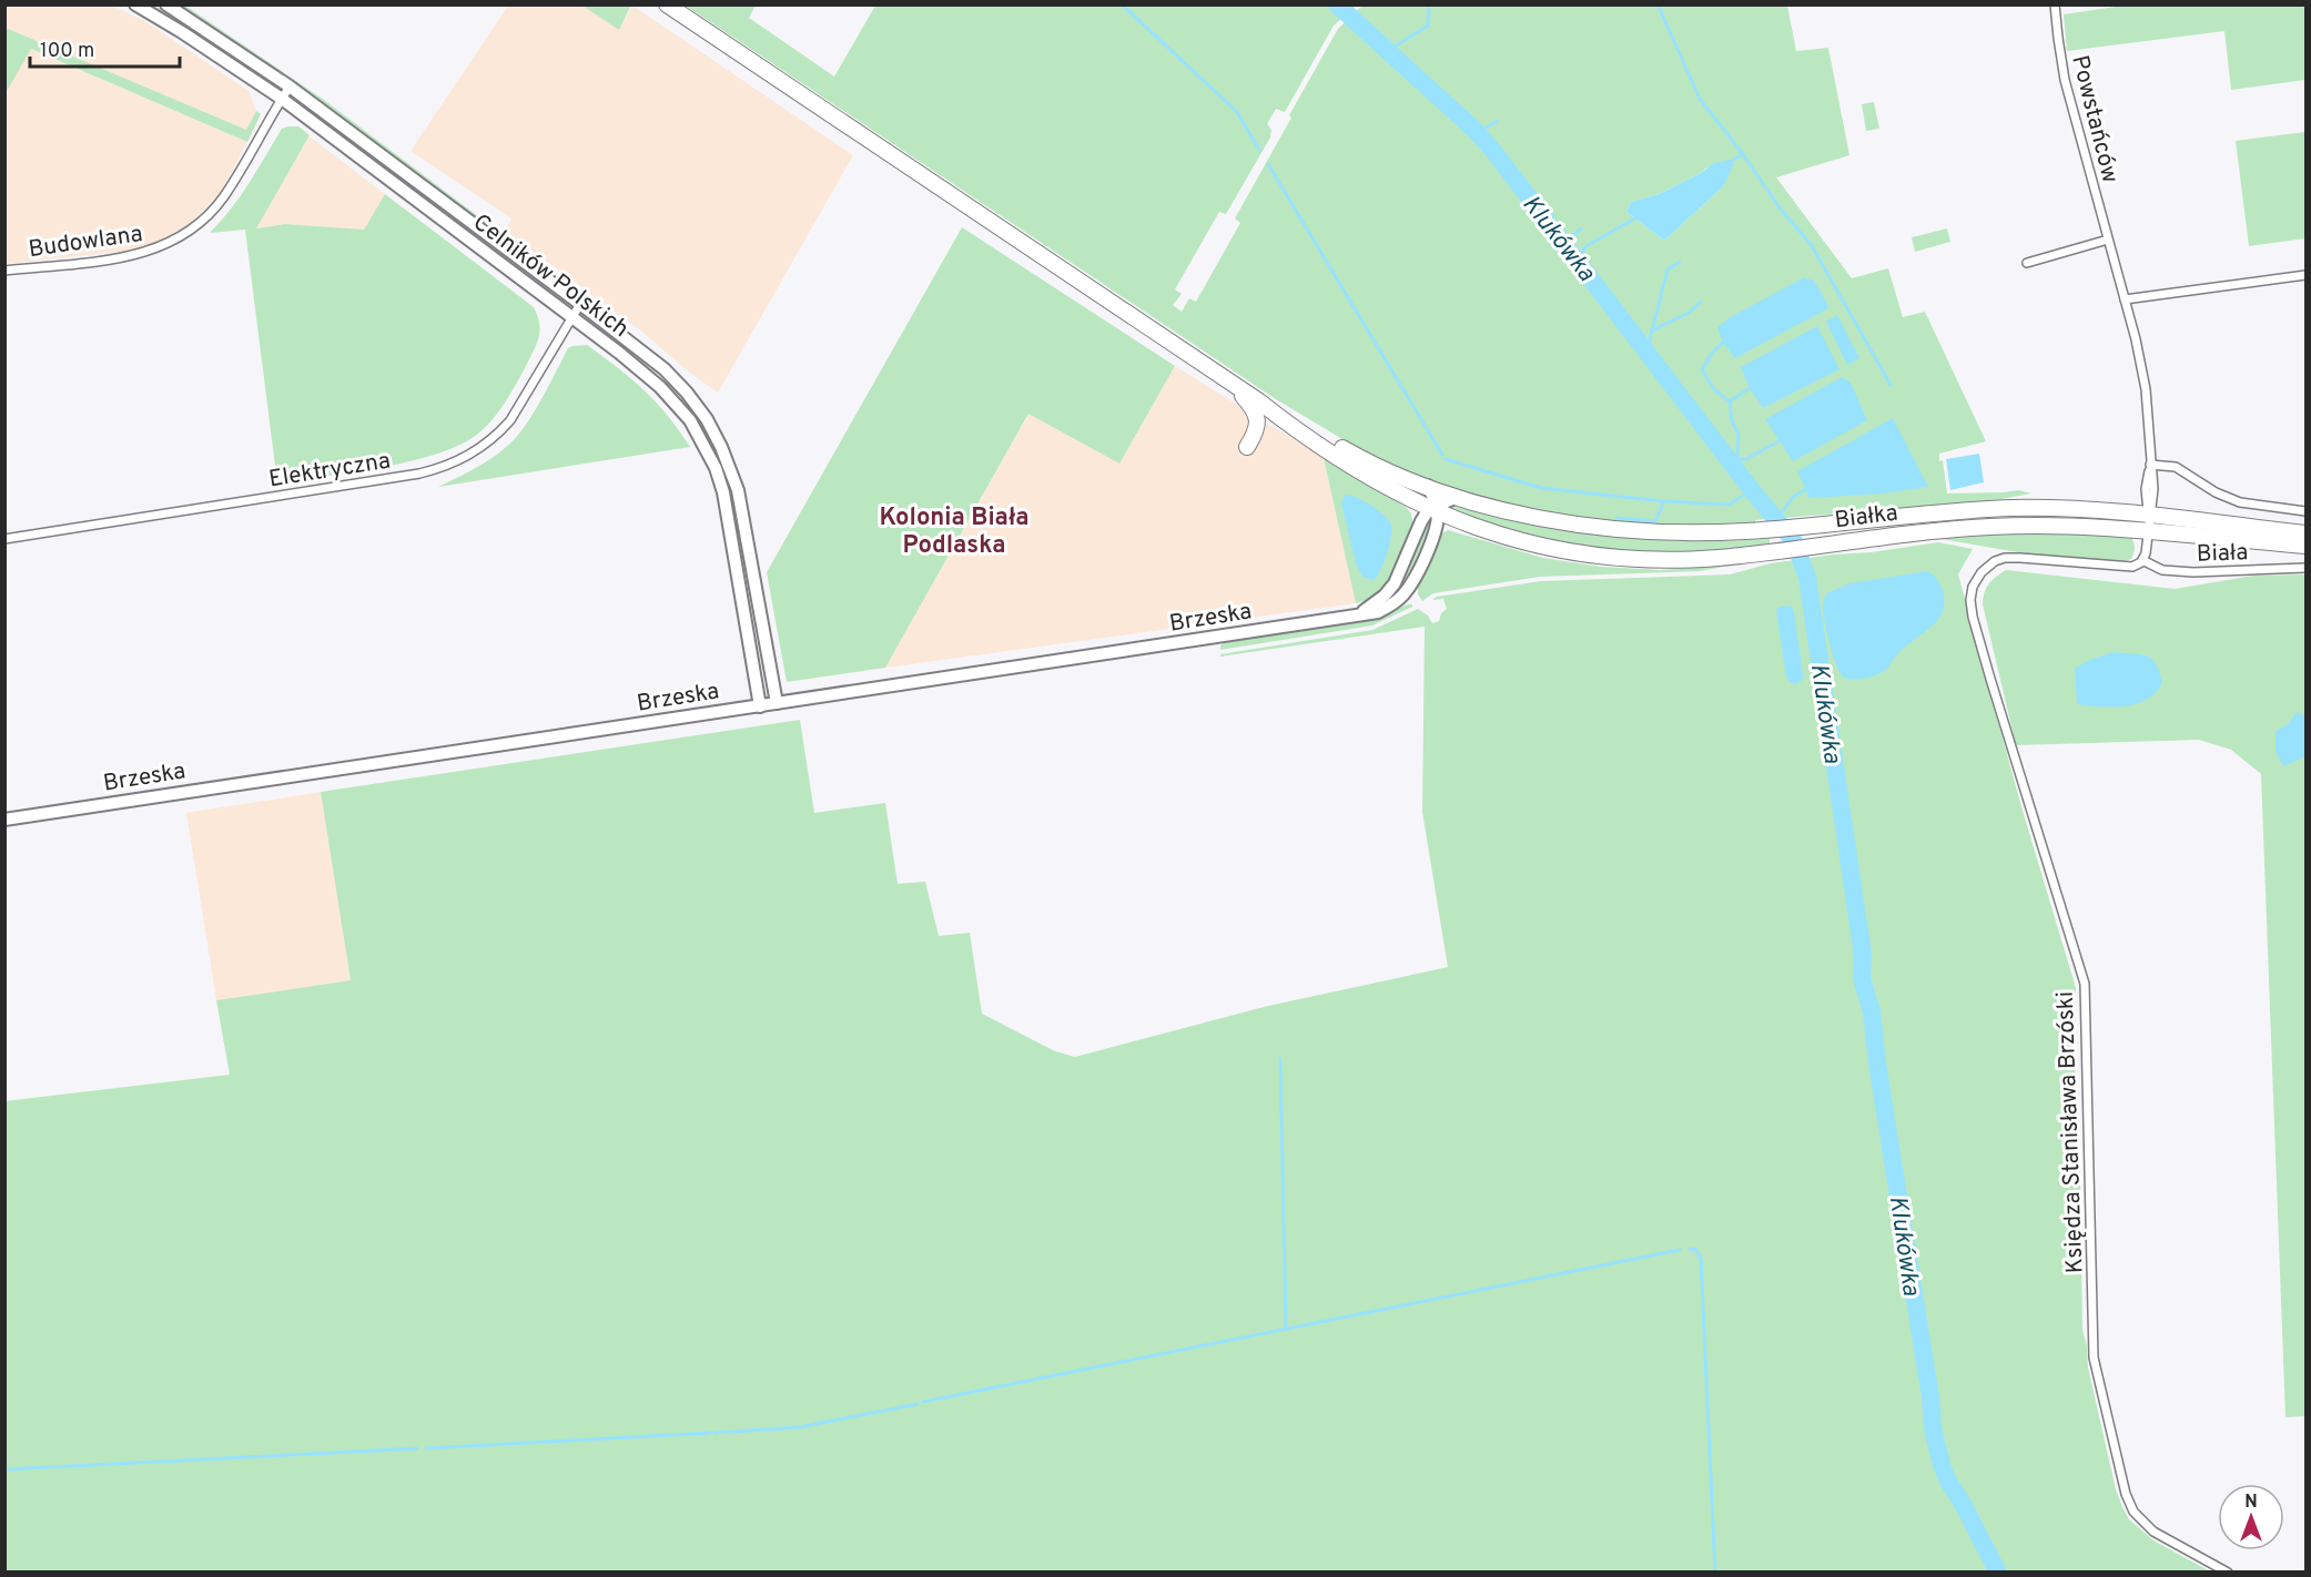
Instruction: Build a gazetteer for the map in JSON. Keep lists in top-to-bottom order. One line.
{"streets":{"highway":["Białka"],"street":["Powstańców","Budowlana","Celników Polskich","Elektryczna","Biała","Brzeska","Księdza Stanisława Brzóski"]},"crossings":[["Powstańców","Białka"],["Budowlana","Celników Polskich"],["Celników Polskich","Elektryczna"],["Celników Polskich","Brzeska"],["Białka","Brzeska"],["Biała","Księdza Stanisława Brzóski"]],"districts":["Kolonia Biała Podlaska"],"water":["Klukówka"],"scale_bar":"100 m","north":"top"}
